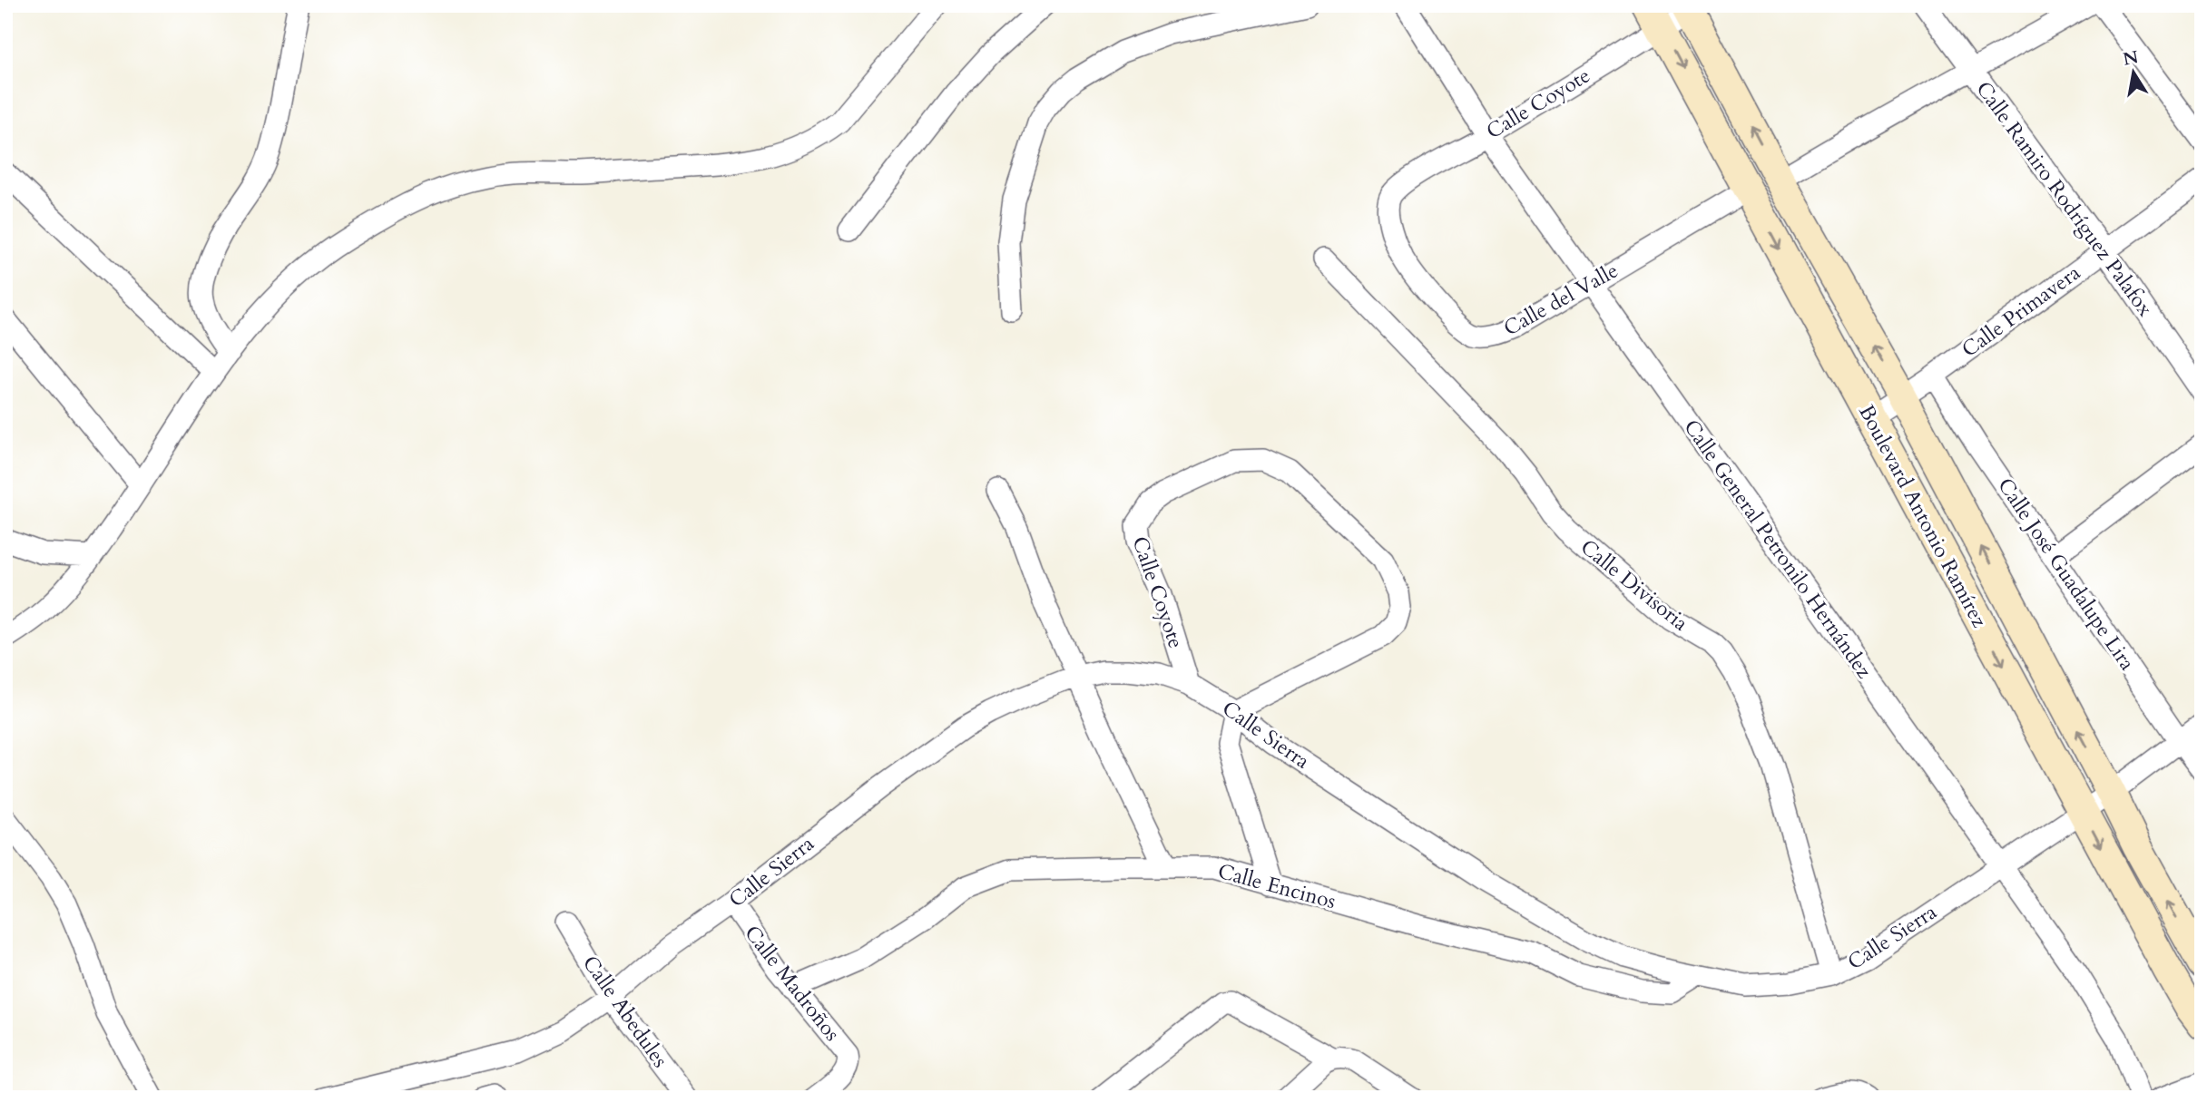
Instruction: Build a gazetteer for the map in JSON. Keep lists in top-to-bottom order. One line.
{"streets":{"main road":["Boulevard Antonio Ramírez"],"street":["Calle Coyote","Calle Ramiro Rodríguez Palafox","Calle del Valle","Calle Primavera","Calle General Petronilo Hernández","Calle José Guadalupe Lira","Calle Divisoria","Calle Sierra","Calle Encinos","Calle Madroños","Calle Abedules"]},"crossings":[["Calle Coyote","Calle del Valle"],["Calle Coyote","Boulevard Antonio Ramírez"],["Calle Coyote","Calle General Petronilo Hernández"],["Calle Coyote","Calle Sierra"],["Calle Ramiro Rodríguez Palafox","Calle Primavera"],["Calle del Valle","Boulevard Antonio Ramírez"],["Calle del Valle","Calle General Petronilo Hernández"],["Calle Primavera","Boulevard Antonio Ramírez"],["Calle Primavera","Calle José Guadalupe Lira"],["Boulevard Antonio Ramírez","Calle Sierra"],["Calle General Petronilo Hernández","Calle Sierra"],["Calle José Guadalupe Lira","Calle Sierra"],["Calle Divisoria","Calle Sierra"],["Calle Sierra","Calle Encinos"],["Calle Sierra","Calle Madroños"],["Calle Sierra","Calle Abedules"],["Calle Encinos","Calle Madroños"]],"north":"top"}
